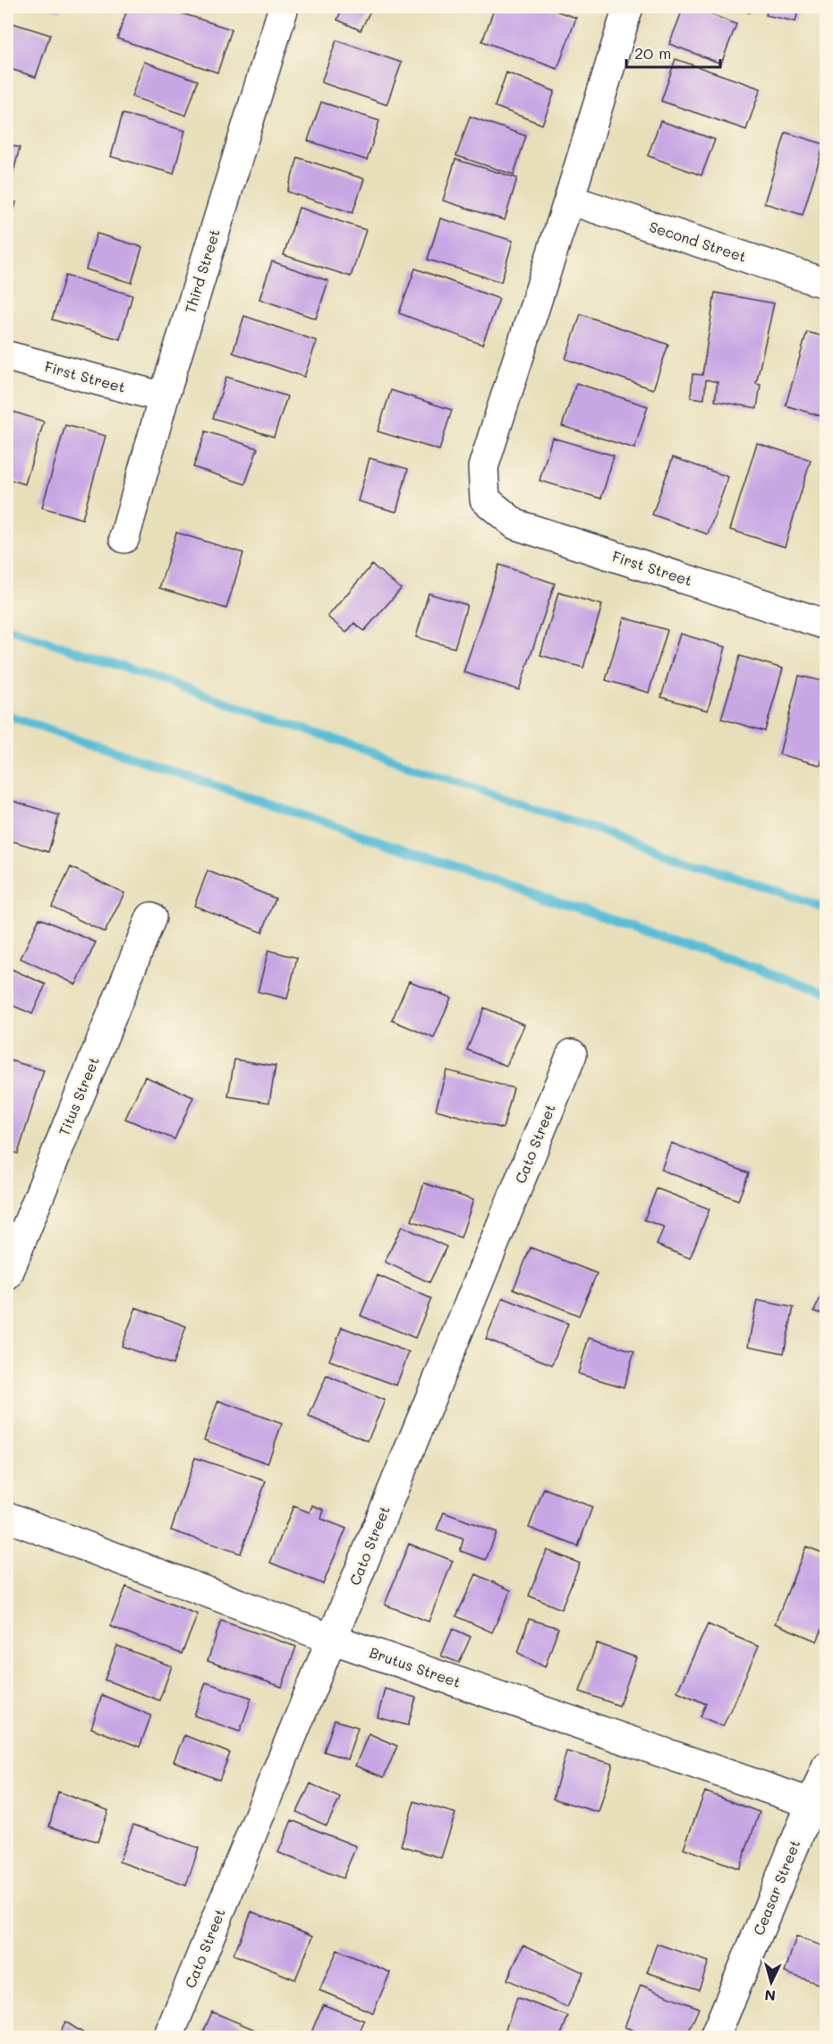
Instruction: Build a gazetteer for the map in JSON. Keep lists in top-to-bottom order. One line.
{"streets":{"street":["Second Street","Third Street","First Street","Titus Street","Cato Street","Brutus Street","Ceasar Street"]},"crossings":[["Second Street","First Street"],["Third Street","First Street"],["Cato Street","Brutus Street"],["Brutus Street","Ceasar Street"]],"scale_bar":"20 m","north":"bottom"}
